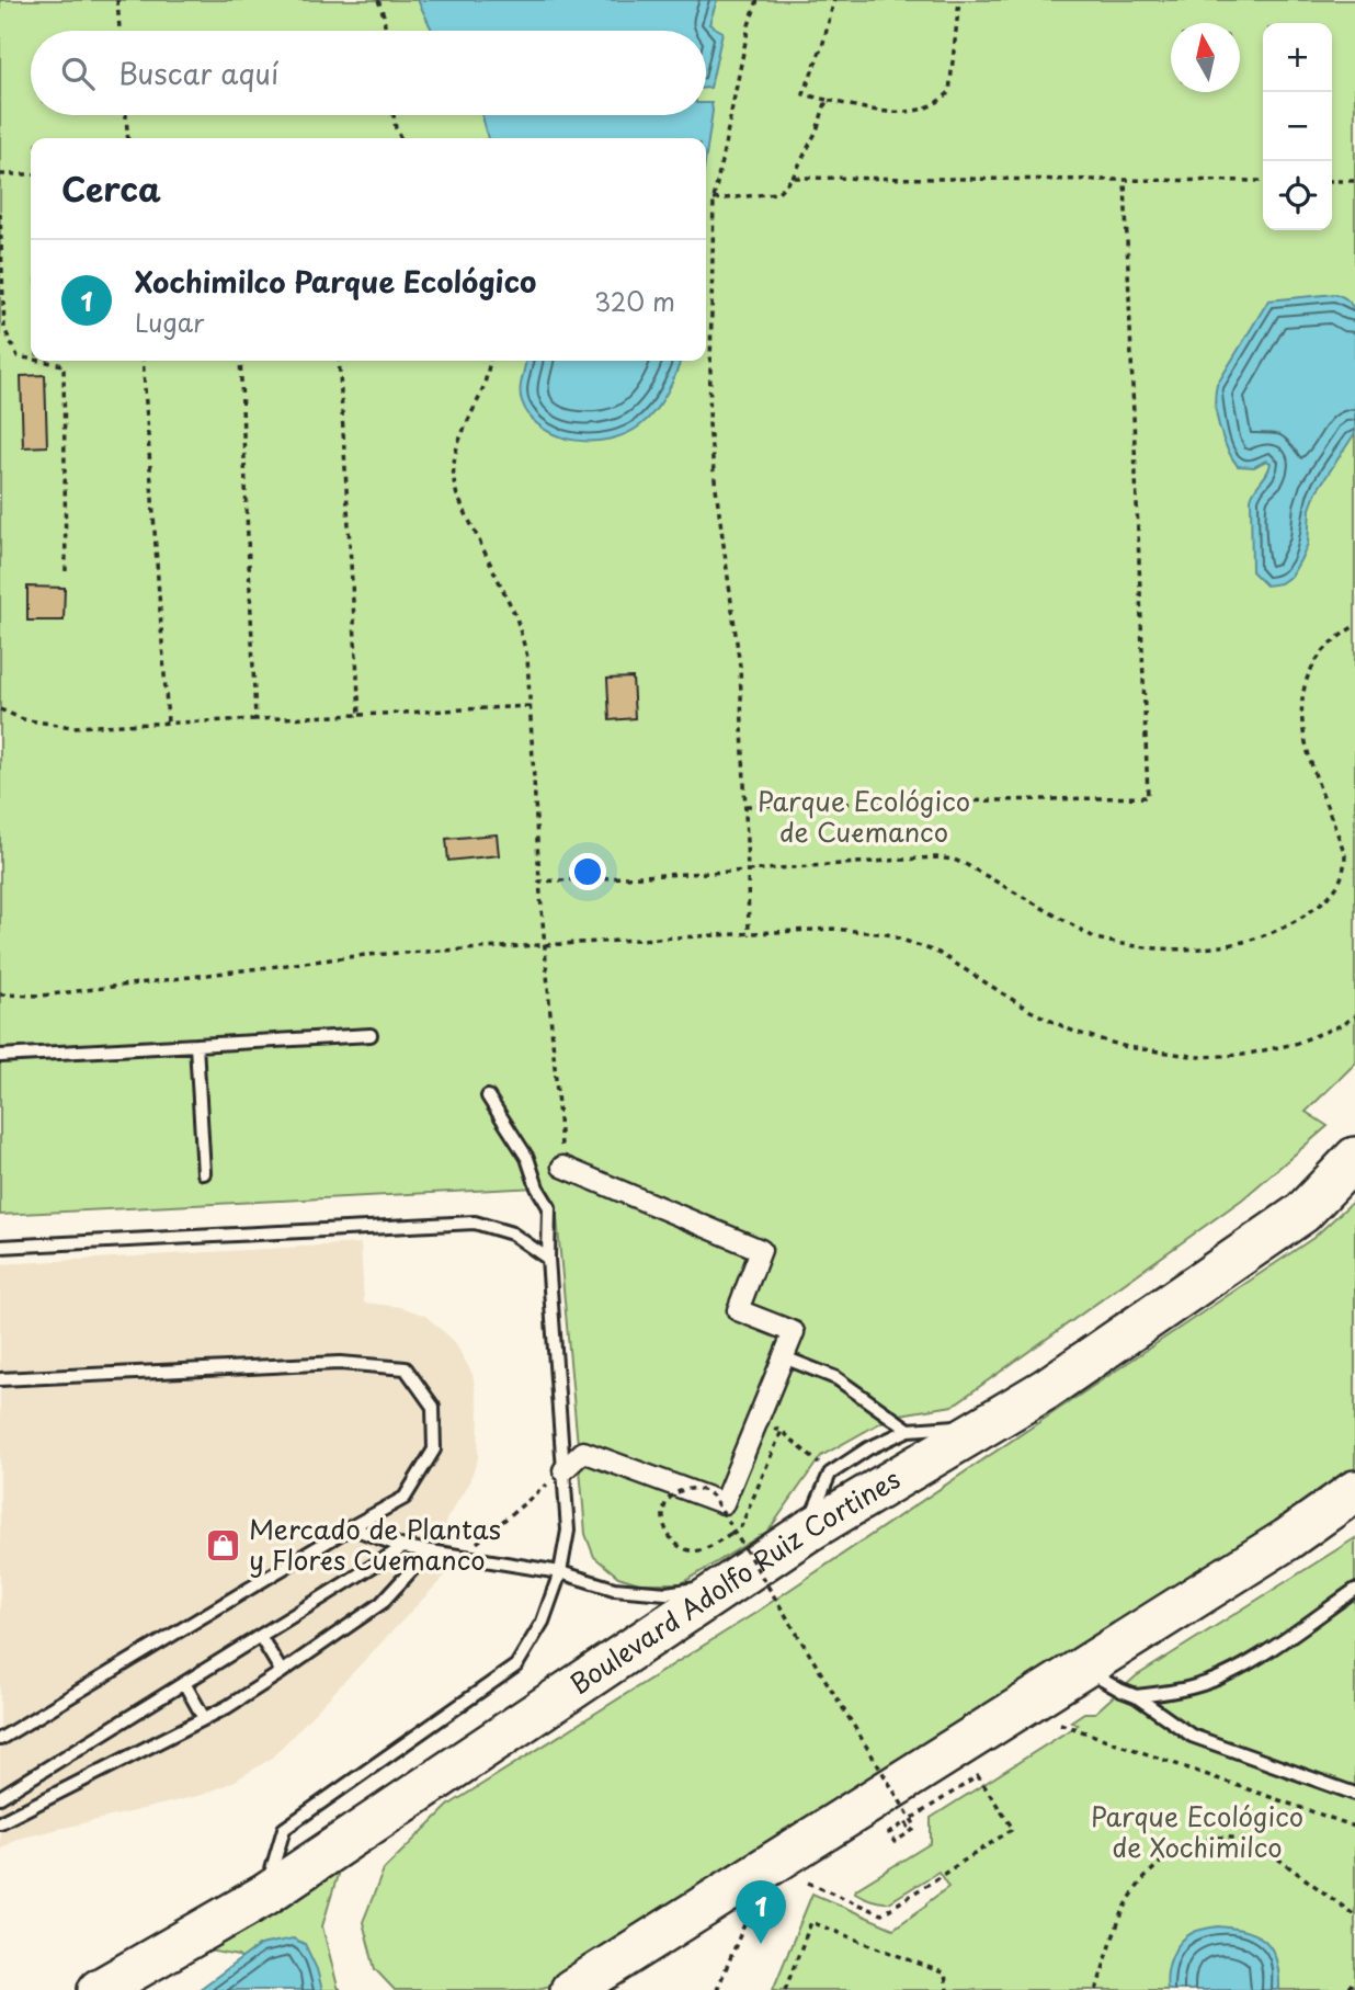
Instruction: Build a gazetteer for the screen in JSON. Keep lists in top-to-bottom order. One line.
{"streets":{"highway":["Boulevard Adolfo Ruiz Cortines"]},"parks":["Parque Ecológico de Cuemanco","Parque Ecológico de Xochimilco"],"places":{"shop":["Mercado de Plantas y Flores Cuemanco"]},"north":"top","page":{"map_buttons":["+","−"],"search":"Buscar aquí","heading":"Cerca","list":[{"mark":"1","name":"Xochimilco Parque Ecológico","note":"Lugar","value":"320 m"}],"pins":"1"}}
